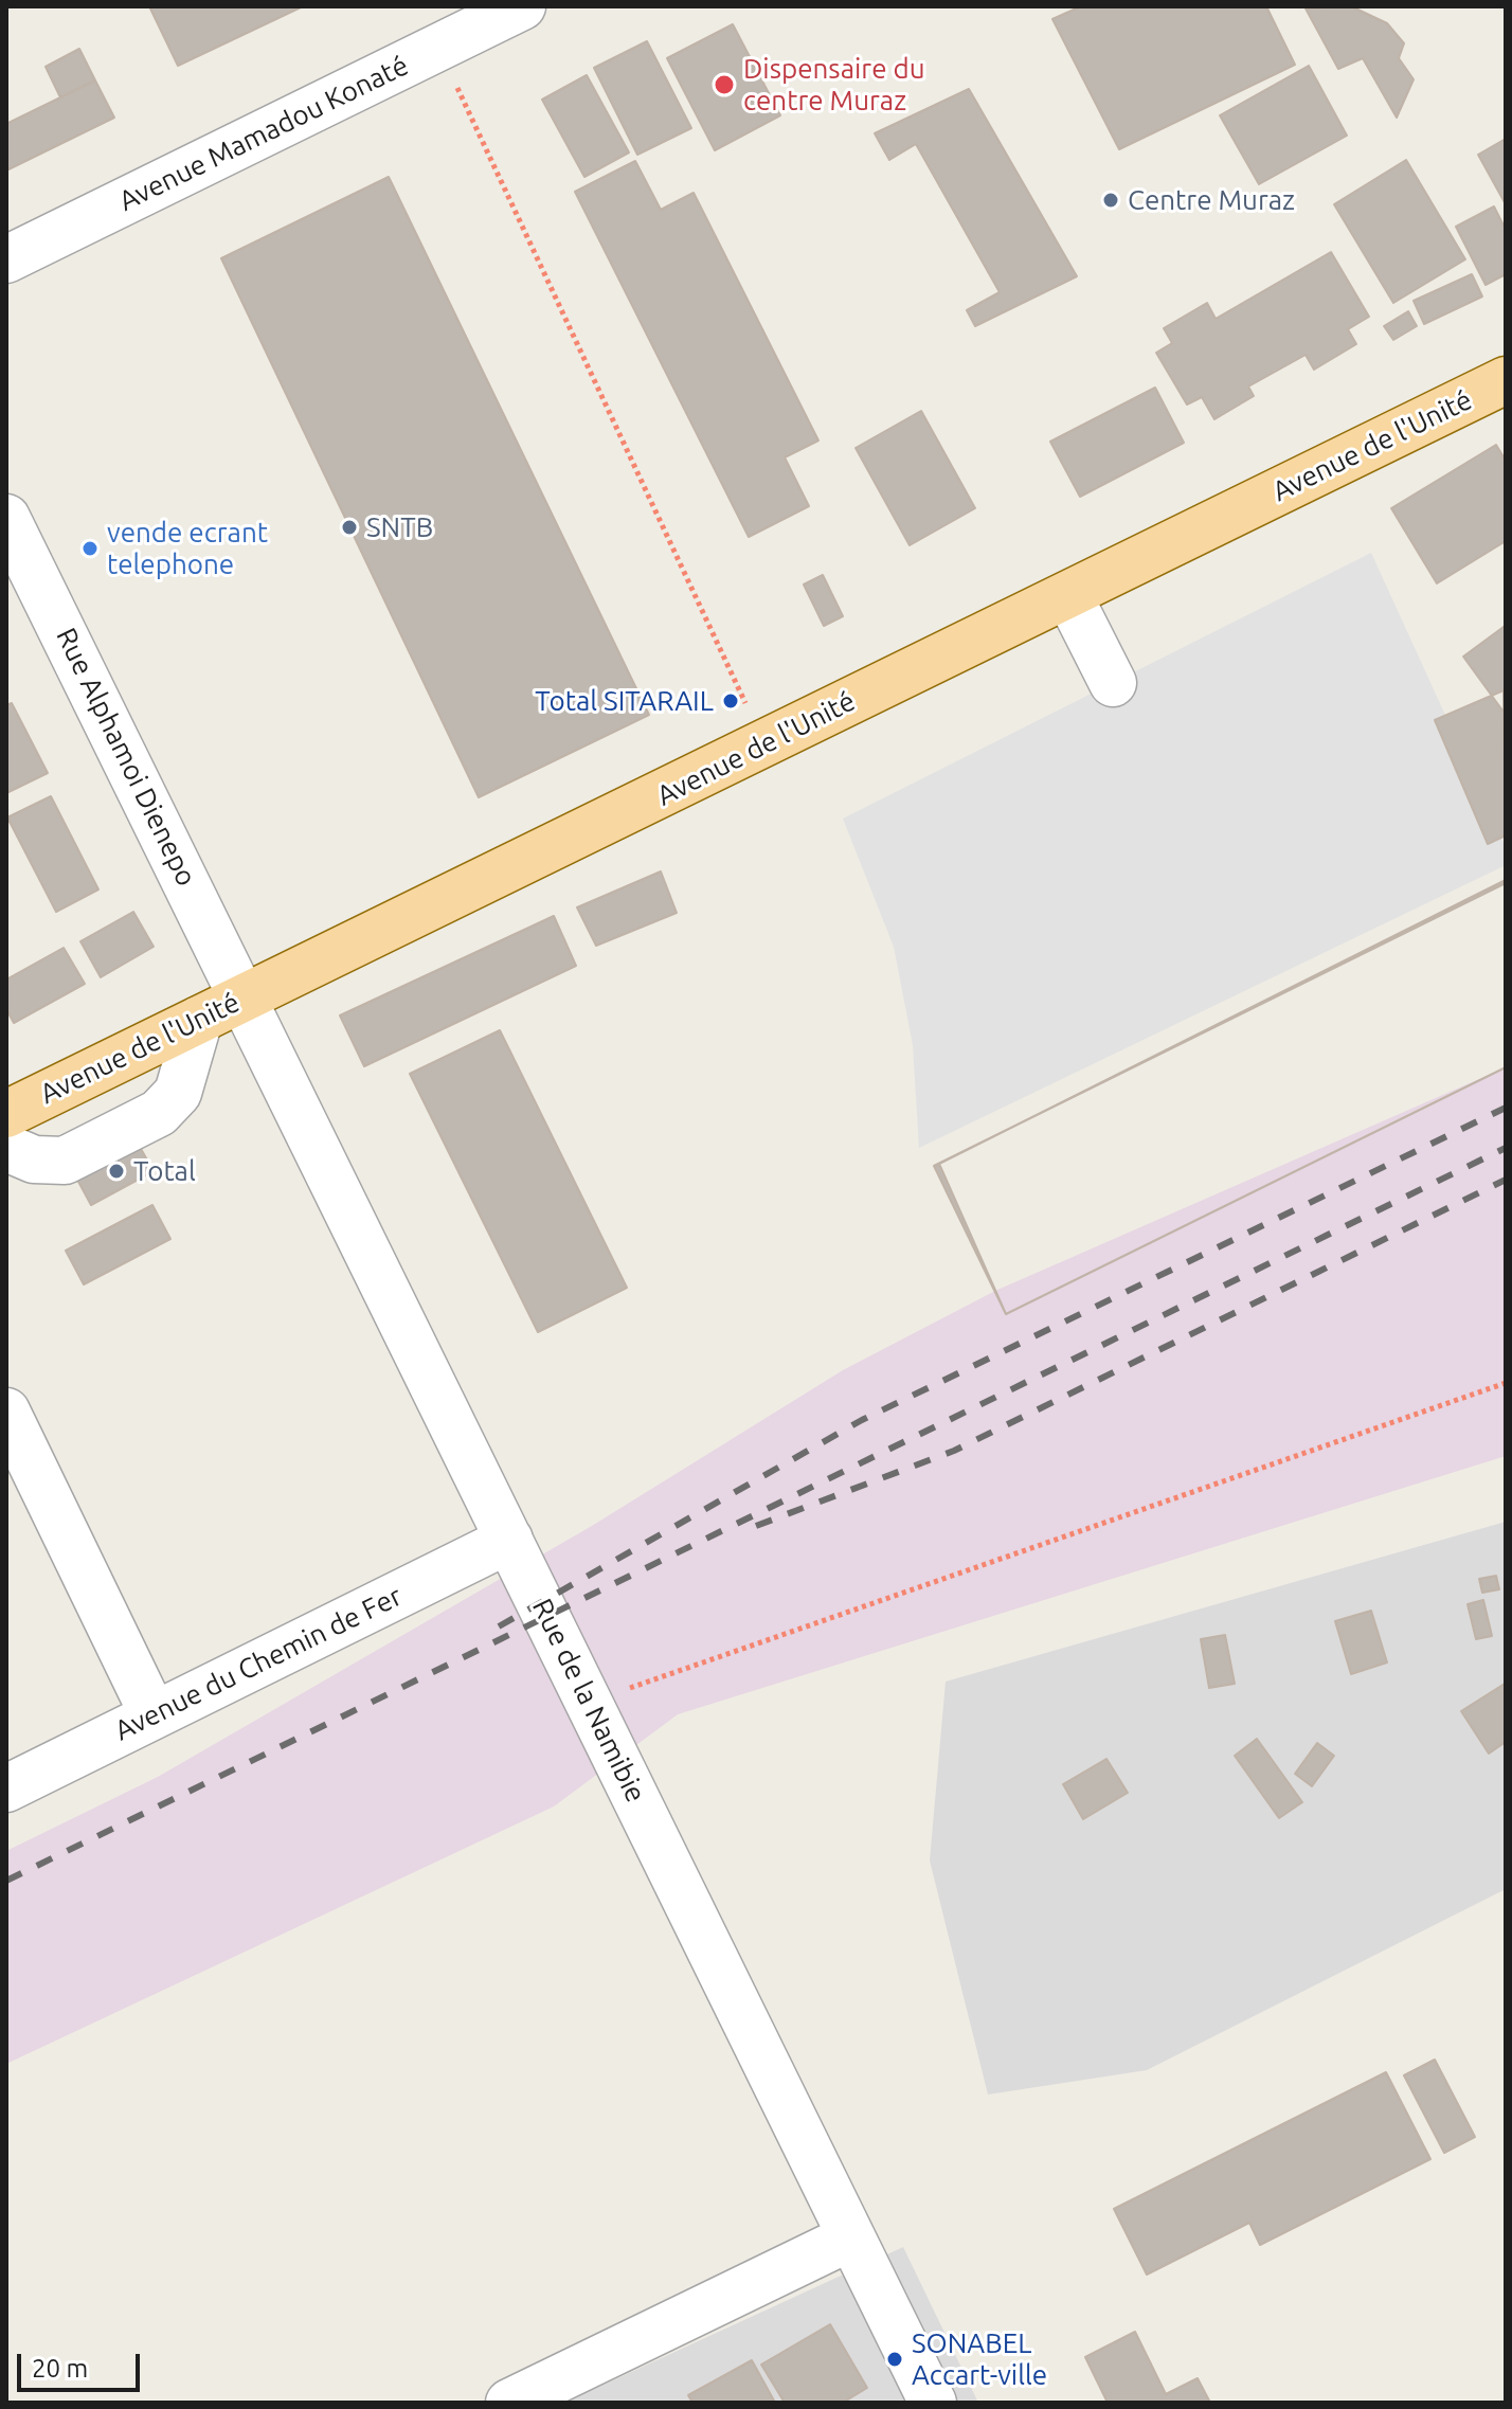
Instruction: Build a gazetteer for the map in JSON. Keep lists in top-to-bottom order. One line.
{"streets":{"main road":["Avenue de l'Unité"],"street":["Avenue Mamadou Konaté","Rue Alphamoi Dienepo","Avenue du Chemin de Fer","Rue de la Namibie"]},"crossings":[["Avenue de l'Unité","Rue Alphamoi Dienepo"],["Avenue de l'Unité","Rue de la Namibie"],["Rue Alphamoi Dienepo","Rue de la Namibie"],["Avenue du Chemin de Fer","Rue de la Namibie"]],"places":["Dispensaire du centre Muraz","Centre Muraz","SNTB","vende ecrant telephone","Total SITARAIL","Total","SONABEL Accart-ville"],"scale_bar":"20 m"}
